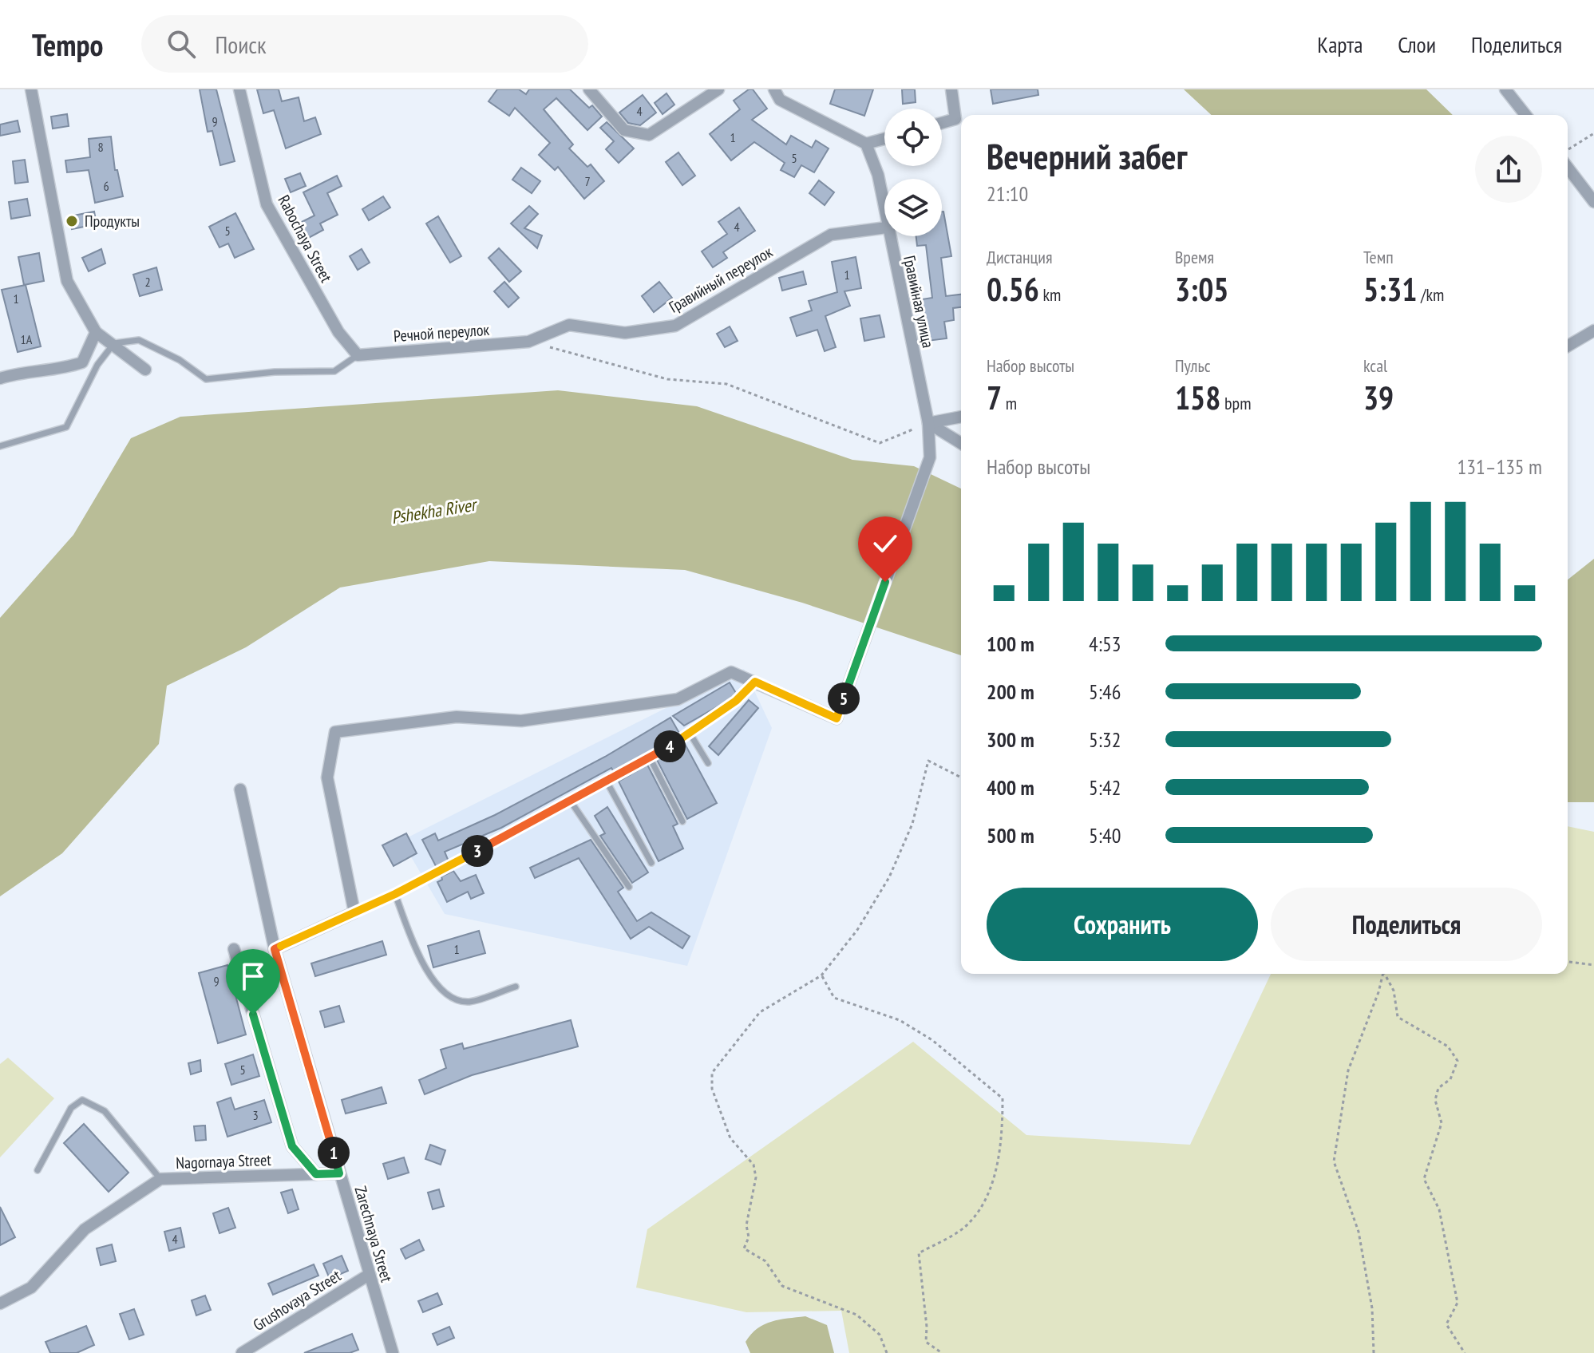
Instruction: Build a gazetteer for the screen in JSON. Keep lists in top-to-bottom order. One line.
{"streets":{"street":["Rabochaya Street","Гравийный переулок","Гравийная улица","Речной переулок","Nagornaya Street","Zarechnaya Street","Grushovaya Street"]},"crossings":[["Rabochaya Street","Речной переулок"],["Гравийный переулок","Речной переулок"],["Nagornaya Street","Zarechnaya Street"],["Zarechnaya Street","Grushovaya Street"]],"water":["Pshekha River"],"places":["Продукты"],"house_numbers":["4","9","1","8","5","7","6","4","5","1","2","1","1А","1","9","5","3","4"],"page":{"header":"Tempo","search":"Поиск","nav":["Карта","Слои","Поделиться"],"heading":["Вечерний забег","21:10"],"stats":[["Дистанция","0.56 km"],["Время","3:05"],["Темп","5:31 /km"],["Набор высоты","7 m"],["Пульс","158 bpm"],["kcal","39"]],"chart":["Набор высоты","131–135 m"],"list":[{"name":"100 m","note":"4:53"},{"name":"200 m","note":"5:46"},{"name":"300 m","note":"5:32"},{"name":"400 m","note":"5:42"},{"name":"500 m","note":"5:40"}],"pins":["5","4","3","1"],"buttons":["Сохранить","Поделиться"]}}
